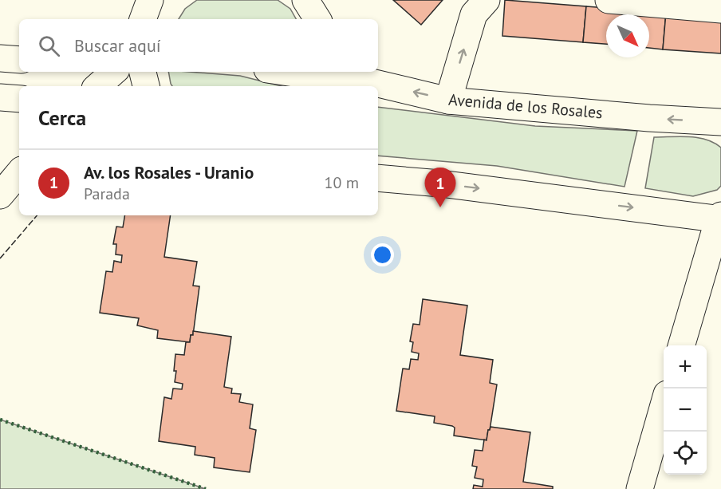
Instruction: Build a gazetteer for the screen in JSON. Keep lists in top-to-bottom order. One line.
{"streets":{"street":["Avenida de los Rosales"]},"north":"bottom right","page":{"search":"Buscar aquí","heading":"Cerca","list":[{"mark":"1","name":"Av. los Rosales - Uranio","note":"Parada","value":"10 m"}],"pins":"1","map_buttons":["+","−"]}}
